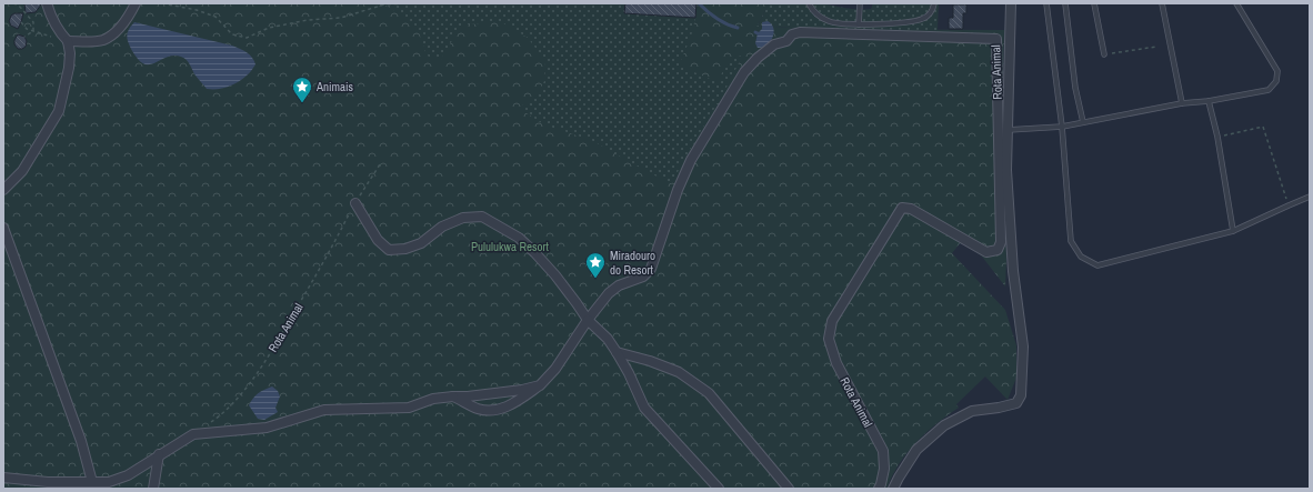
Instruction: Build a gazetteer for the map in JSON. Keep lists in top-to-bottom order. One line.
{"streets":{"street":["Rota Animal"]},"parks":["Pululukwa Resort"],"places":{"place":["Animais","Miradouro do Resort"]}}
